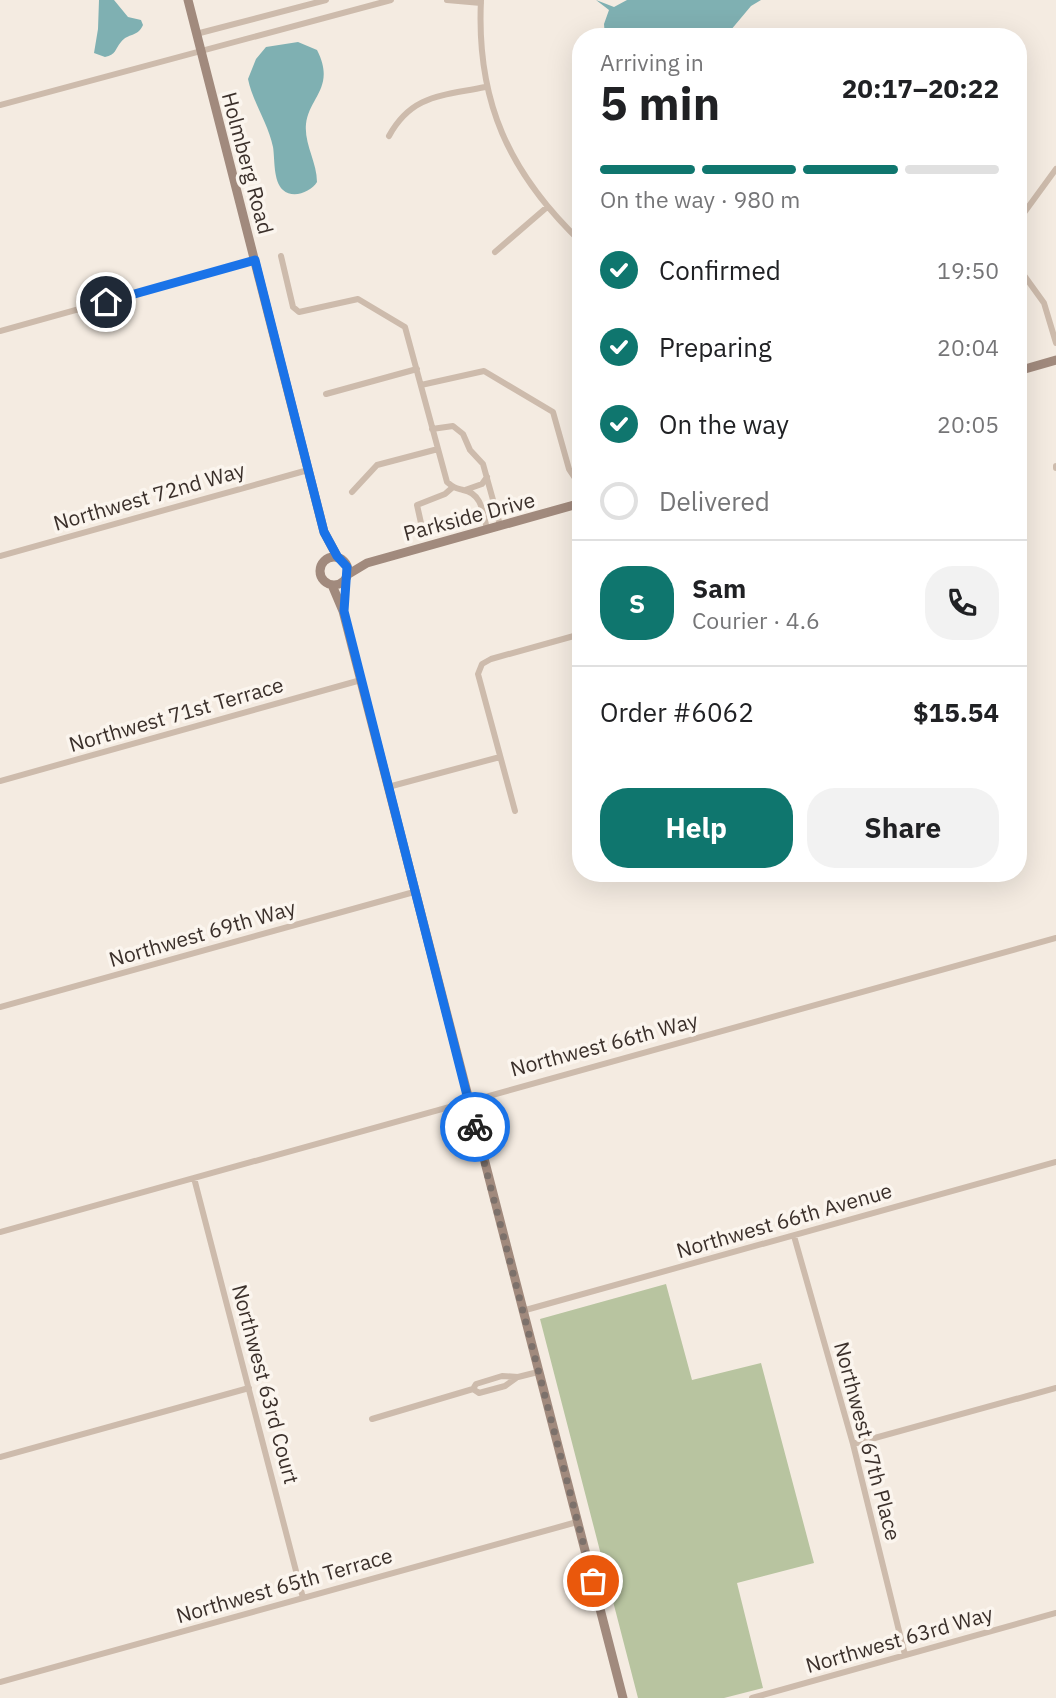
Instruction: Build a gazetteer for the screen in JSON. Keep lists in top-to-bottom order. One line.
{"streets":{"street":["Holmberg Road","Northwest 72nd Way","Parkside Drive","Northwest 71st Terrace","Northwest 69th Way","Northwest 66th Way","Northwest 66th Avenue","Northwest 63rd Court","Northwest 67th Place","Northwest 65th Terrace","Northwest 63rd Way"]},"crossings":[["Holmberg Road","Northwest 72nd Way"],["Holmberg Road","Parkside Drive"],["Northwest 66th Way","Northwest 63rd Court"],["Northwest 66th Avenue","Northwest 67th Place"],["Northwest 63rd Court","Northwest 65th Terrace"],["Northwest 67th Place","Northwest 63rd Way"]],"page":{"heading":["5 min","Arriving in","20:17–20:22"],"panel":["Sam","Courier · 4.6","Order #6062","$15.54"],"bar":"On the way · 980 m","list":[["Confirmed","19:50"],["Preparing","20:04"],["On the way","20:05"],"Delivered"],"round":"S","buttons":["Help","Share"]}}
